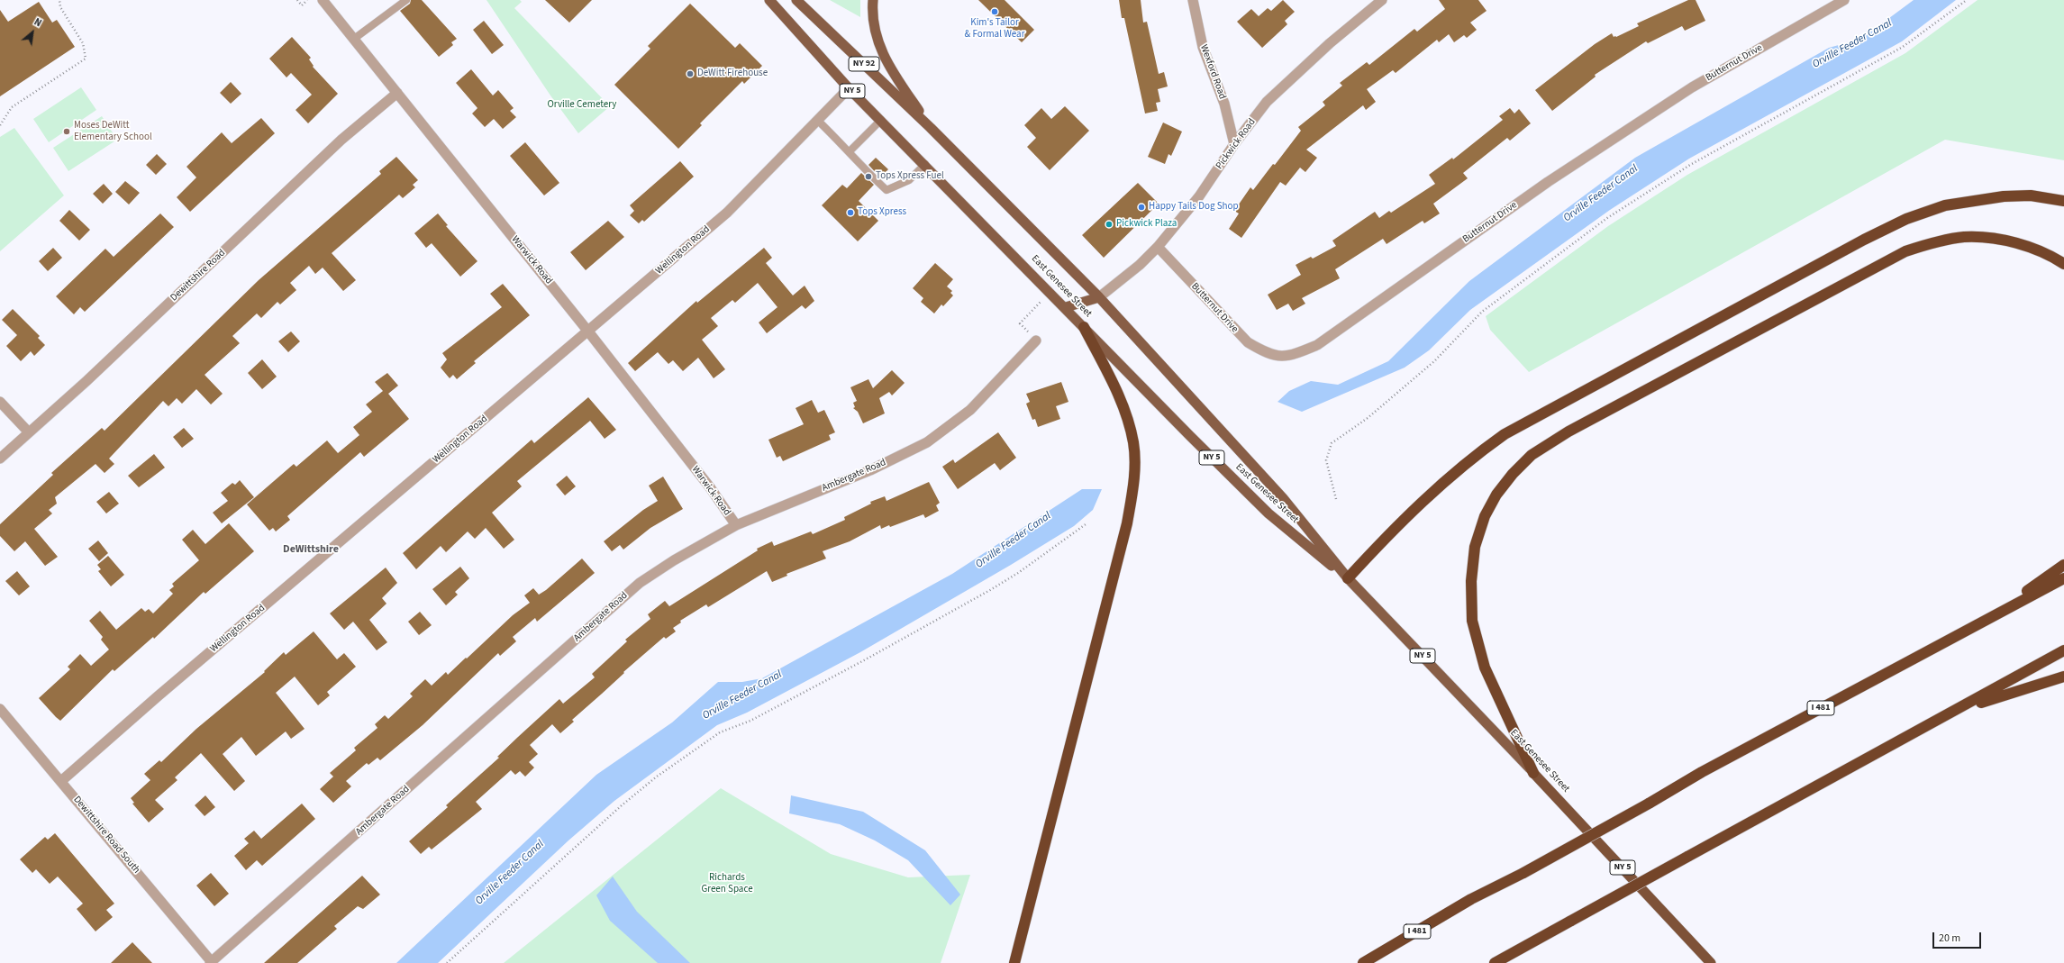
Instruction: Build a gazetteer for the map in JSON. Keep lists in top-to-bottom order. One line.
{"streets":{"highway":["NY 5","East Genesee Street","I 481"],"main road":["NY 92"],"street":["Butternut Drive","Wexford Road","Pickwick Road","Wellington Road","Warwick Road","Dewittshire Road","Ambergate Road","Dewittshire Road South"]},"crossings":[["Butternut Drive","Pickwick Road"],["Wexford Road","Pickwick Road"],["NY 5","East Genesee Street"],["Pickwick Road","East Genesee Street"],["Wellington Road","Warwick Road"],["Wellington Road","East Genesee Street"],["Wellington Road","Dewittshire Road South"],["Warwick Road","Dewittshire Road"],["Warwick Road","Ambergate Road"],["Ambergate Road","Dewittshire Road South"]],"districts":["DeWittshire"],"water":["Orville Feeder Canal"],"parks":["Orville Cemetery","Richards Green Space"],"places":["Kim's Tailor & Formal Wear","DeWitt Firehouse","Moses DeWitt Elementary School","Tops Xpress Fuel","Happy Tails Dog Shop","Tops Xpress","Pickwick Plaza"],"scale_bar":"20 m","north":"top right"}
